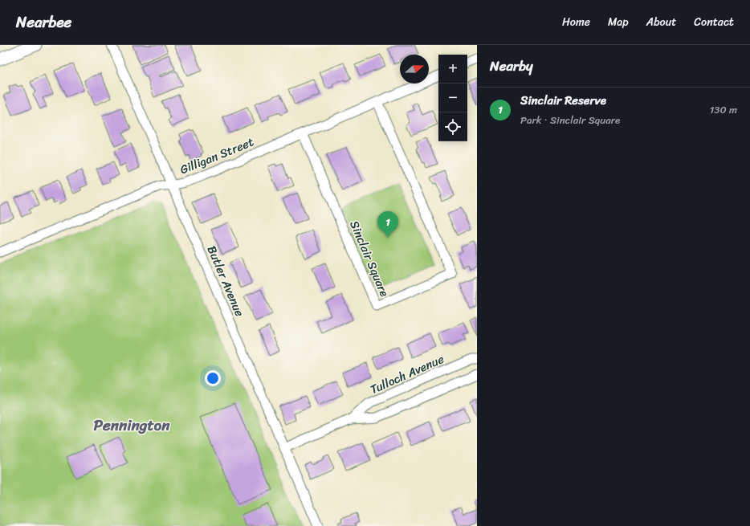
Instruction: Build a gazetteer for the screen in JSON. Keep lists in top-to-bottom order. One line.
{"streets":{"street":["Gilligan Street","Sinclair Square","Butler Avenue","Tulloch Avenue"]},"crossings":[["Gilligan Street","Sinclair Square"],["Gilligan Street","Butler Avenue"],["Butler Avenue","Tulloch Avenue"]],"districts":["Pennington"],"north":"right","page":{"header":"Nearbee","nav":["Home","Map","About","Contact"],"heading":"Nearby","map_buttons":["+","−"],"list":[{"mark":"1","name":"Sinclair Reserve","note":"Park · Sinclair Square","value":"130 m"}],"pins":"1"}}
